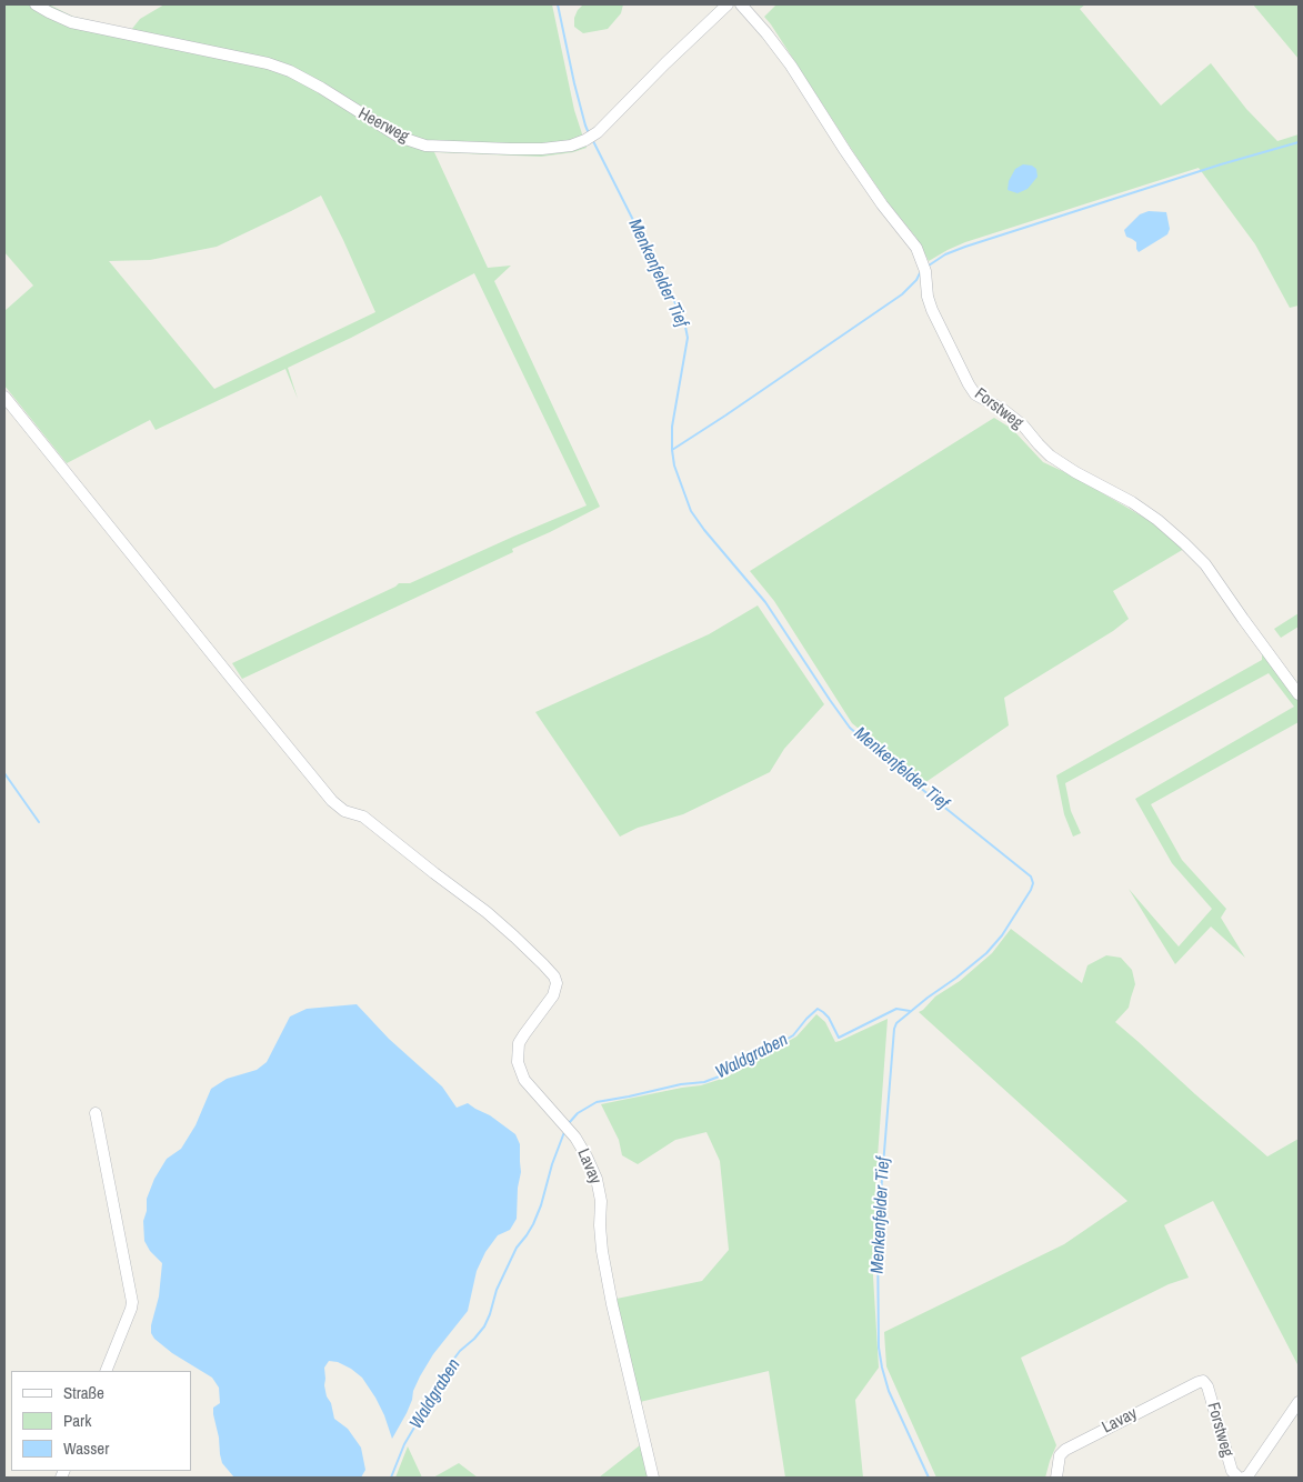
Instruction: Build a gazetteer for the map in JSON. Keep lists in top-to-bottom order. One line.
{"streets":{"street":["Heerweg","Forstweg","Lavay"]},"crossings":[["Forstweg","Lavay"]],"water":["Menkenfelder Tief","Waldgraben"],"legend":["Straße","Park","Wasser"]}
